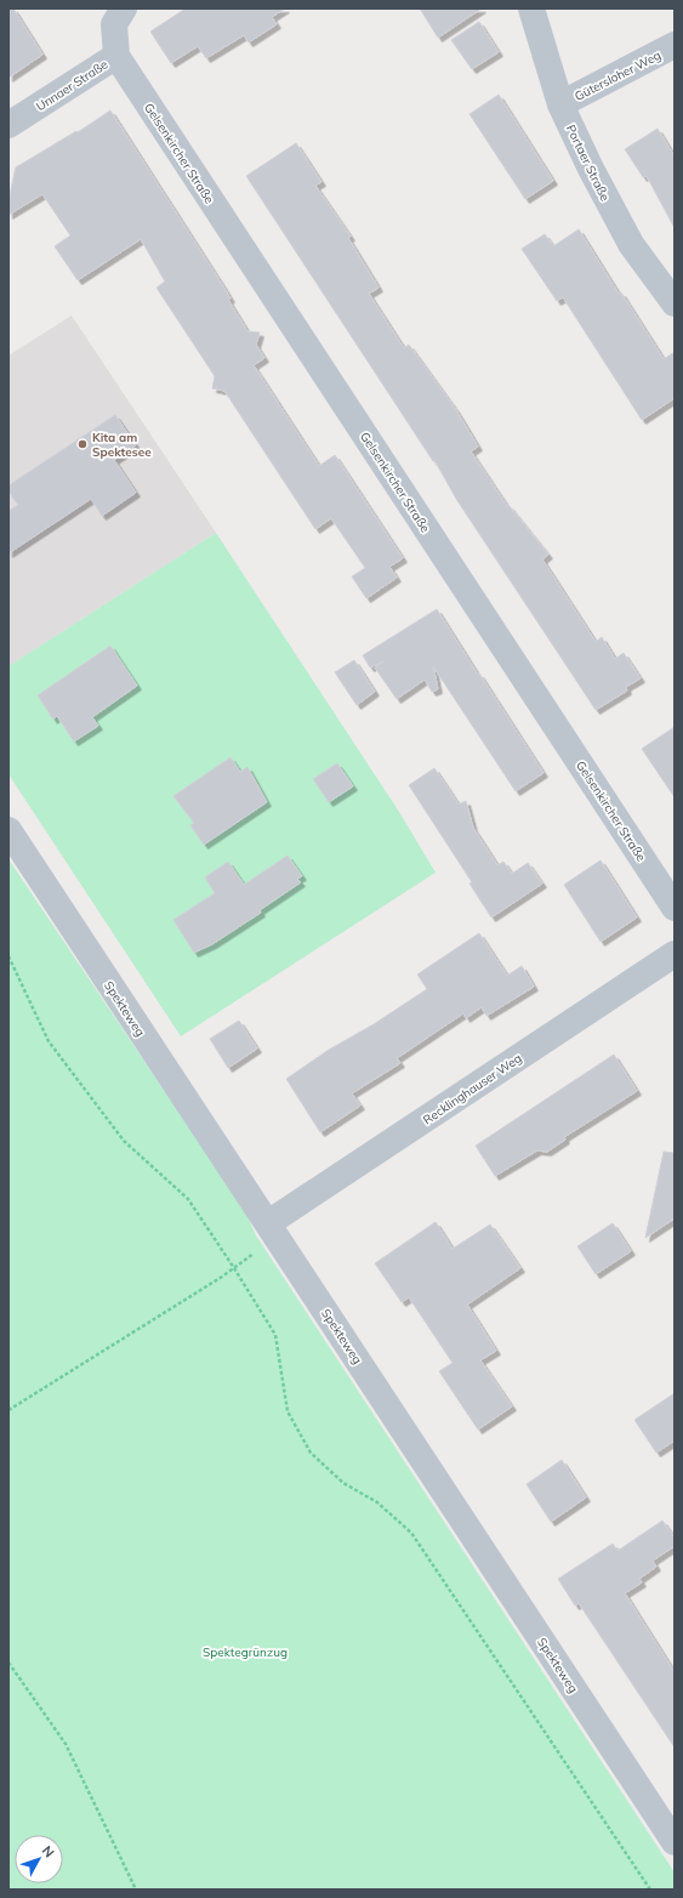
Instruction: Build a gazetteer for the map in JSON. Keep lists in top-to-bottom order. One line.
{"streets":{"street":["Gütersloher Weg","Unnaer Straße","Gelsenkircher Straße","Portaer Straße","Spekteweg","Recklinghauser Weg"]},"crossings":[["Gütersloher Weg","Portaer Straße"],["Unnaer Straße","Gelsenkircher Straße"],["Spekteweg","Recklinghauser Weg"]],"parks":["Spektegrünzug"],"places":["Kita am Spektesee"],"north":"top right"}
